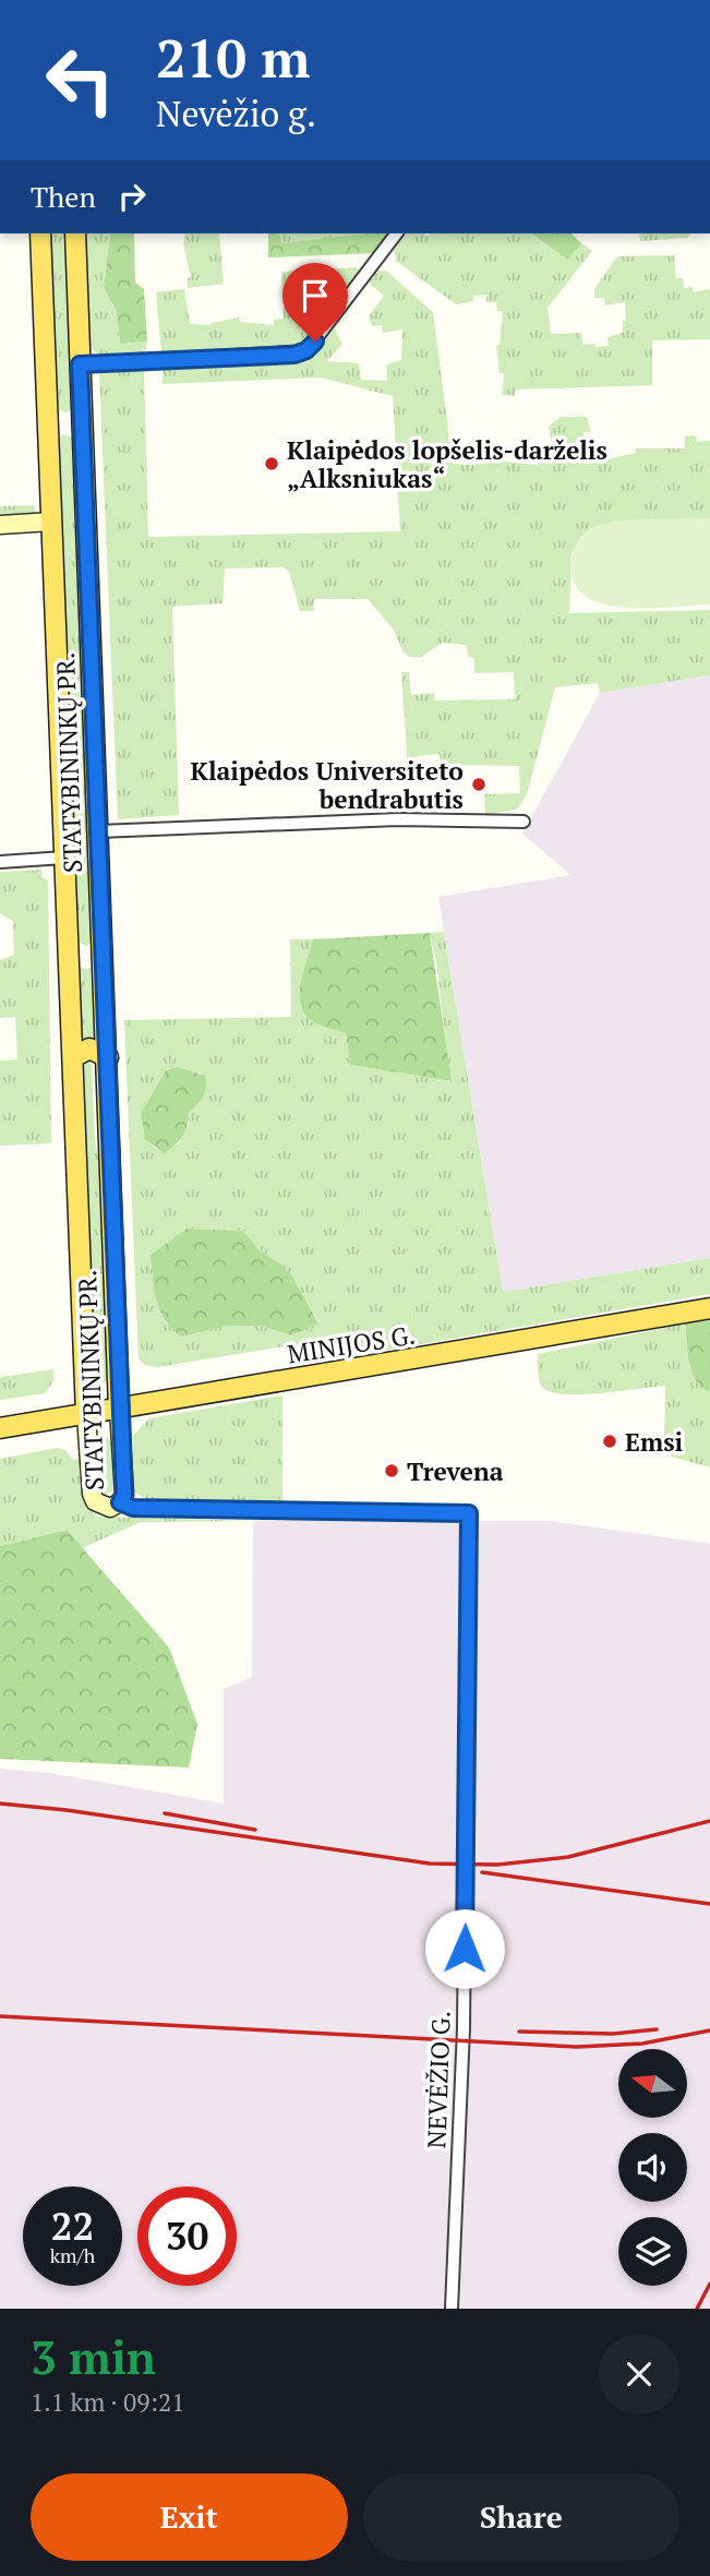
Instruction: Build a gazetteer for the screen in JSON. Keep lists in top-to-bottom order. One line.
{"streets":{"main road":["STATYBININKŲ PR.","MINIJOS G."],"street":["NEVĖŽIO G."]},"crossings":[["STATYBININKŲ PR.","MINIJOS G."],["STATYBININKŲ PR.","NEVĖŽIO G."]],"places":["Klaipėdos lopšelis-darželis „Alksniukas“","Klaipėdos Universiteto bendrabutis","Emsi","Trevena"],"north":"left","page":{"turn":["210 m","Nevėžio g."],"then":"Then","speed":"22 km/h","limit":"30","heading":["3 min","1.1 km · 09:21"],"buttons":["Exit","Share"]}}
